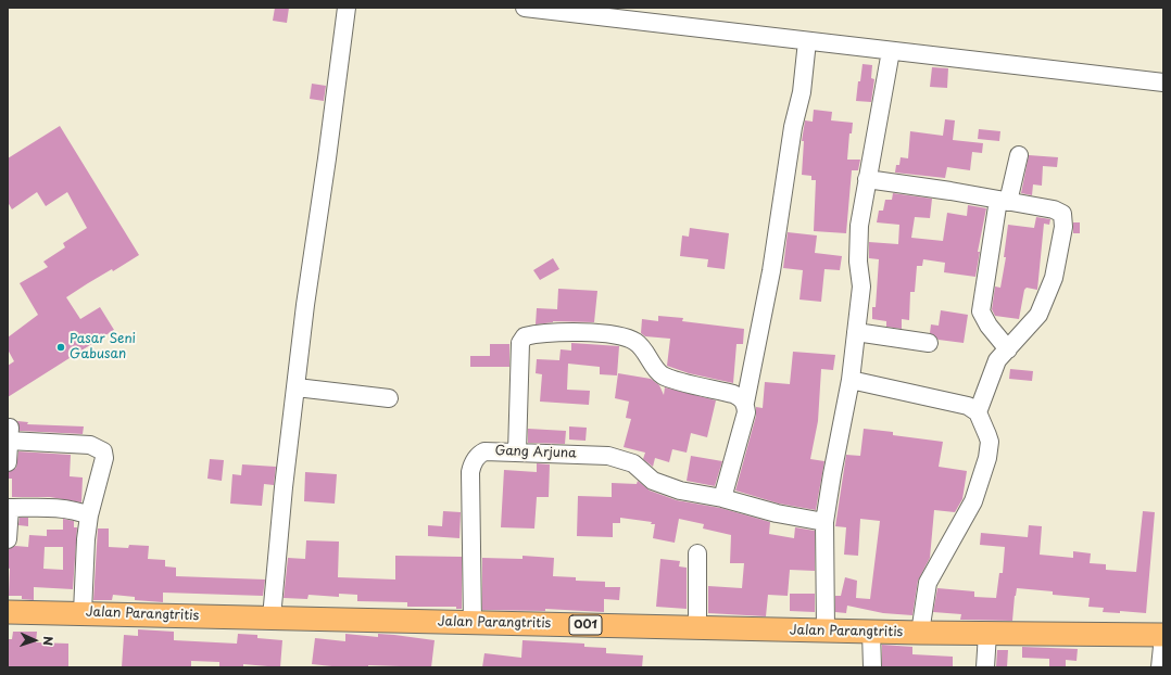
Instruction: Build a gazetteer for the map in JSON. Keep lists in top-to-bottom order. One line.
{"streets":{"main road":["Jalan Parangtritis","001"],"street":["Gang Arjuna"]},"crossings":[["Gang Arjuna","Jalan Parangtritis"]],"places":["Pasar Seni Gabusan"],"north":"right"}
